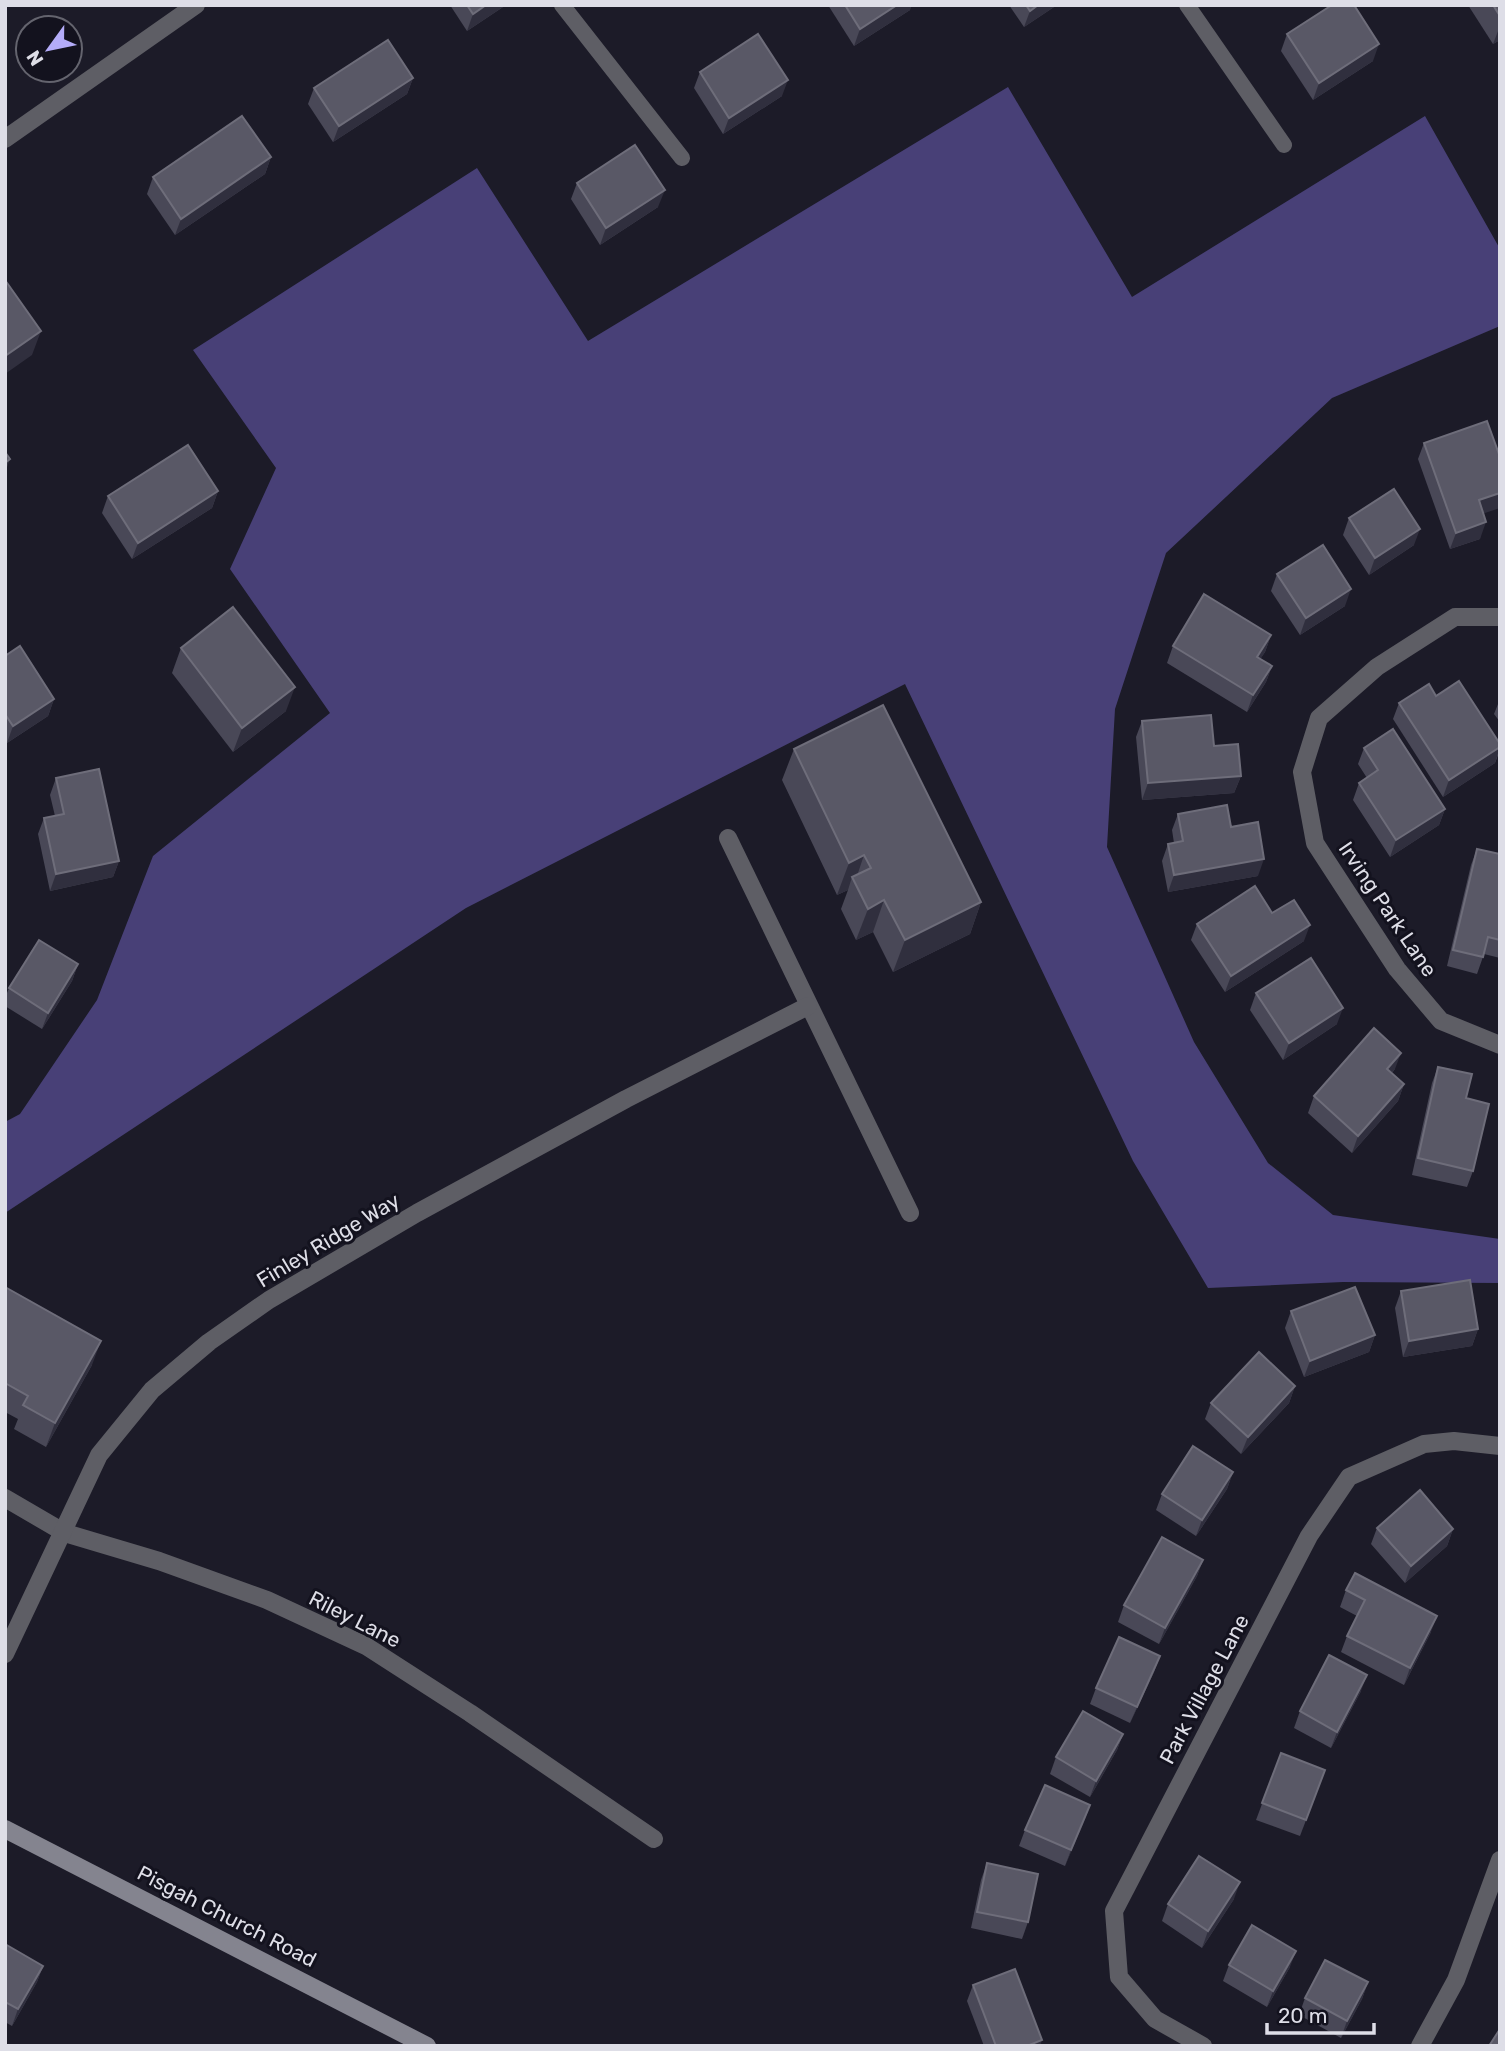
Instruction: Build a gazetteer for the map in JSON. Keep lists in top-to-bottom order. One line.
{"streets":{"main road":["Pisgah Church Road"],"street":["Irving Park Lane","Finley Ridge Way","Riley Lane","Park Village Lane"]},"crossings":[["Finley Ridge Way","Riley Lane"]],"scale_bar":"20 m","north":"bottom left"}
